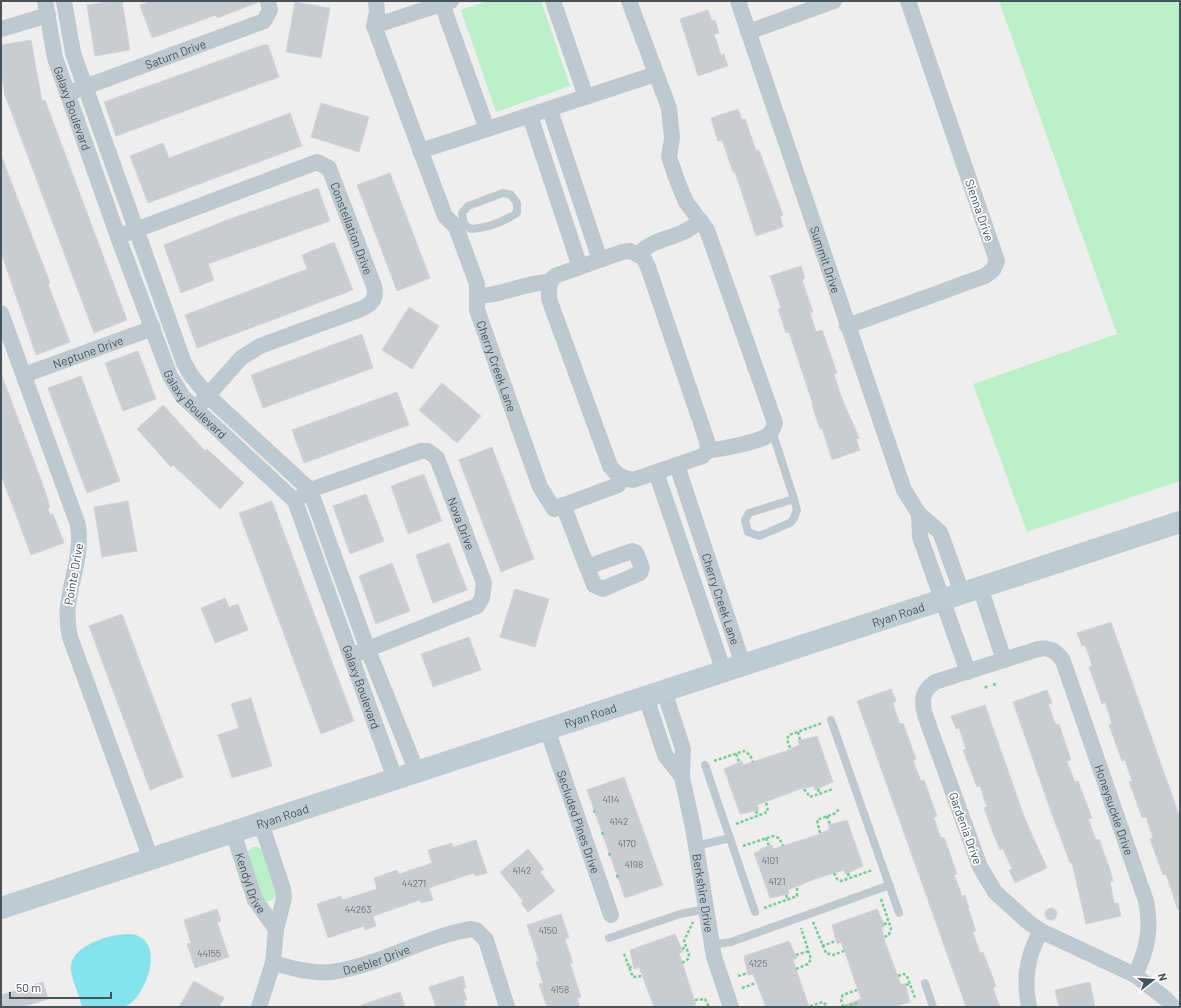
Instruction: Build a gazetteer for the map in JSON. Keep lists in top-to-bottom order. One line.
{"streets":{"main road":["Ryan Road"],"street":["Saturn Drive","Galaxy Boulevard","Sienna Drive","Constellation Drive","Summit Drive","Neptune Drive","Cherry Creek Lane","Nova Drive","Pointe Drive","Honeysuckle Drive","Secluded Pines Drive","Gardenia Drive","Kendyl Drive","Berkshire Drive","Doebler Drive"]},"crossings":[["Saturn Drive","Galaxy Boulevard"],["Galaxy Boulevard","Constellation Drive"],["Galaxy Boulevard","Neptune Drive"],["Galaxy Boulevard","Nova Drive"],["Galaxy Boulevard","Ryan Road"],["Sienna Drive","Summit Drive"],["Summit Drive","Ryan Road"],["Neptune Drive","Pointe Drive"],["Cherry Creek Lane","Ryan Road"],["Pointe Drive","Ryan Road"],["Ryan Road","Secluded Pines Drive"],["Ryan Road","Kendyl Drive"],["Ryan Road","Berkshire Drive"],["Honeysuckle Drive","Gardenia Drive"],["Kendyl Drive","Doebler Drive"]],"house_numbers":["4114","4142","4170","4101","4198","4142","4121","44271","44263","4150","44155","4125","4158"],"scale_bar":"50 m","north":"right"}
